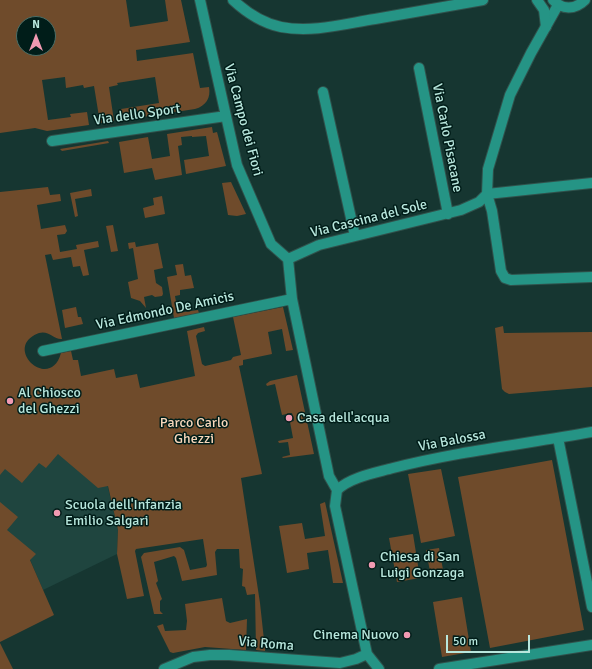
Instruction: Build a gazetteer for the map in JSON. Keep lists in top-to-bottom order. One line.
{"streets":{"street":["Via dello Sport","Via Campo dei Fiori","Via Carlo Pisacane","Via Cascina del Sole","Via Edmondo De Amicis","Via Balossa","Via Roma"]},"crossings":[["Via dello Sport","Via Campo dei Fiori"],["Via Campo dei Fiori","Via Cascina del Sole"],["Via Carlo Pisacane","Via Cascina del Sole"]],"parks":["Parco Carlo Ghezzi"],"places":["Al Chiosco del Ghezzi","Casa dell'acqua","Scuola dell'Infanzia Emilio Salgari","Chiesa di San Luigi Gonzaga","Cinema Nuovo"],"scale_bar":"50 m","north":"top"}
